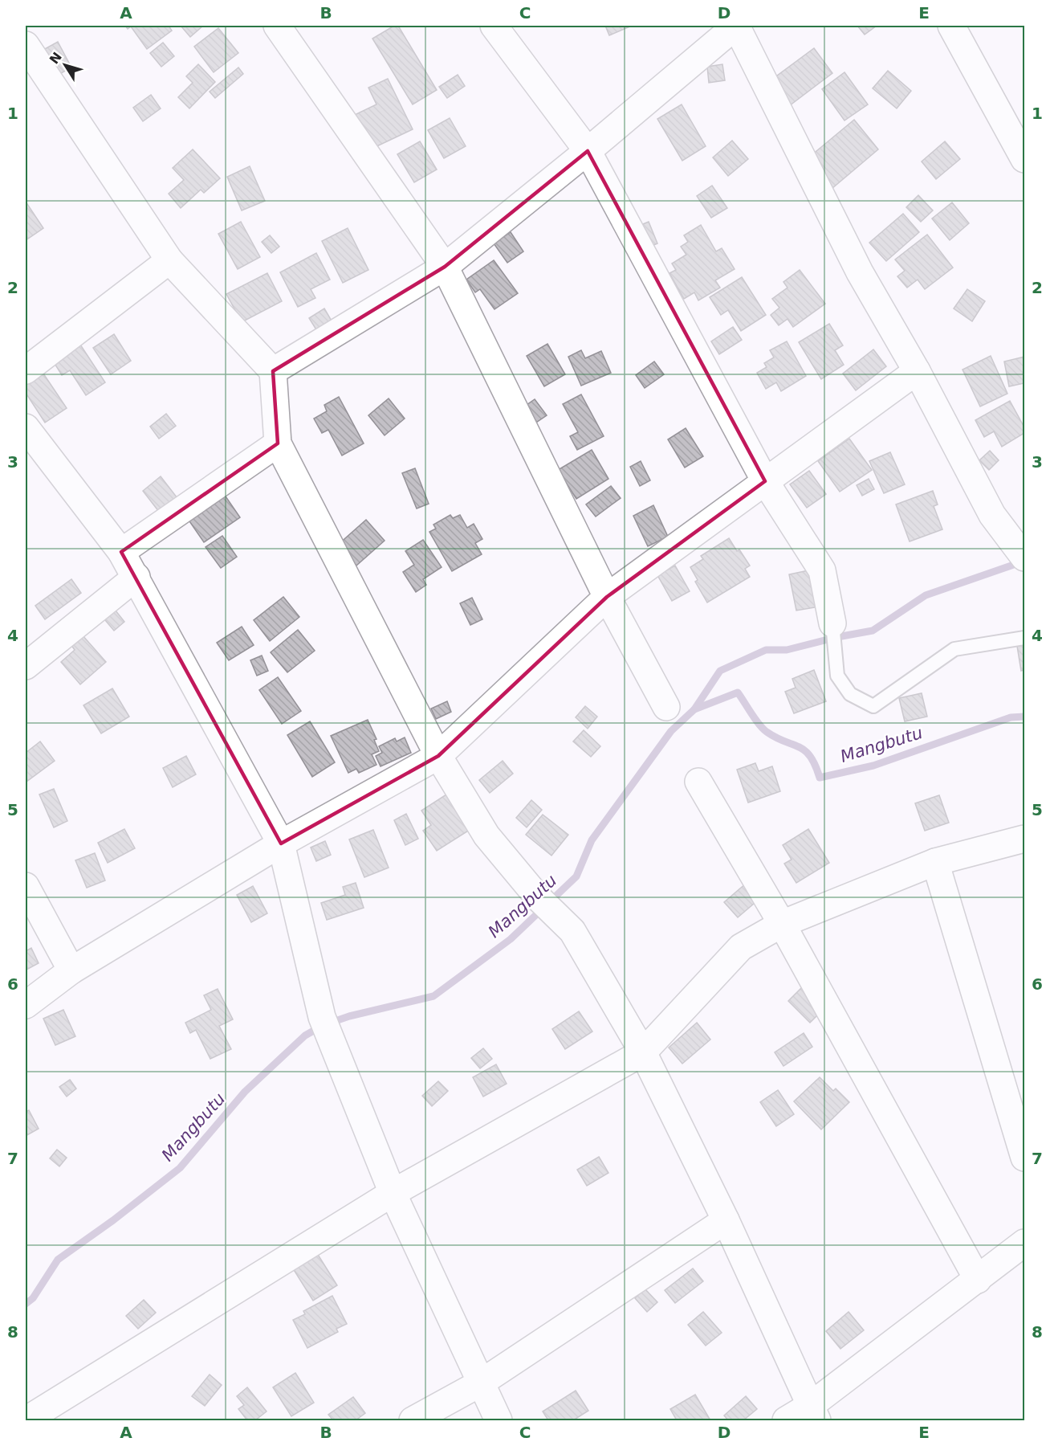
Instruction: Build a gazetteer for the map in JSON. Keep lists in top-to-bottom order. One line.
{"water":["Mangbutu"],"north":"top left","grid":{"columns":["A","B","C","D","E"],"rows":["1","2","3","4","5","6","7","8"]}}
